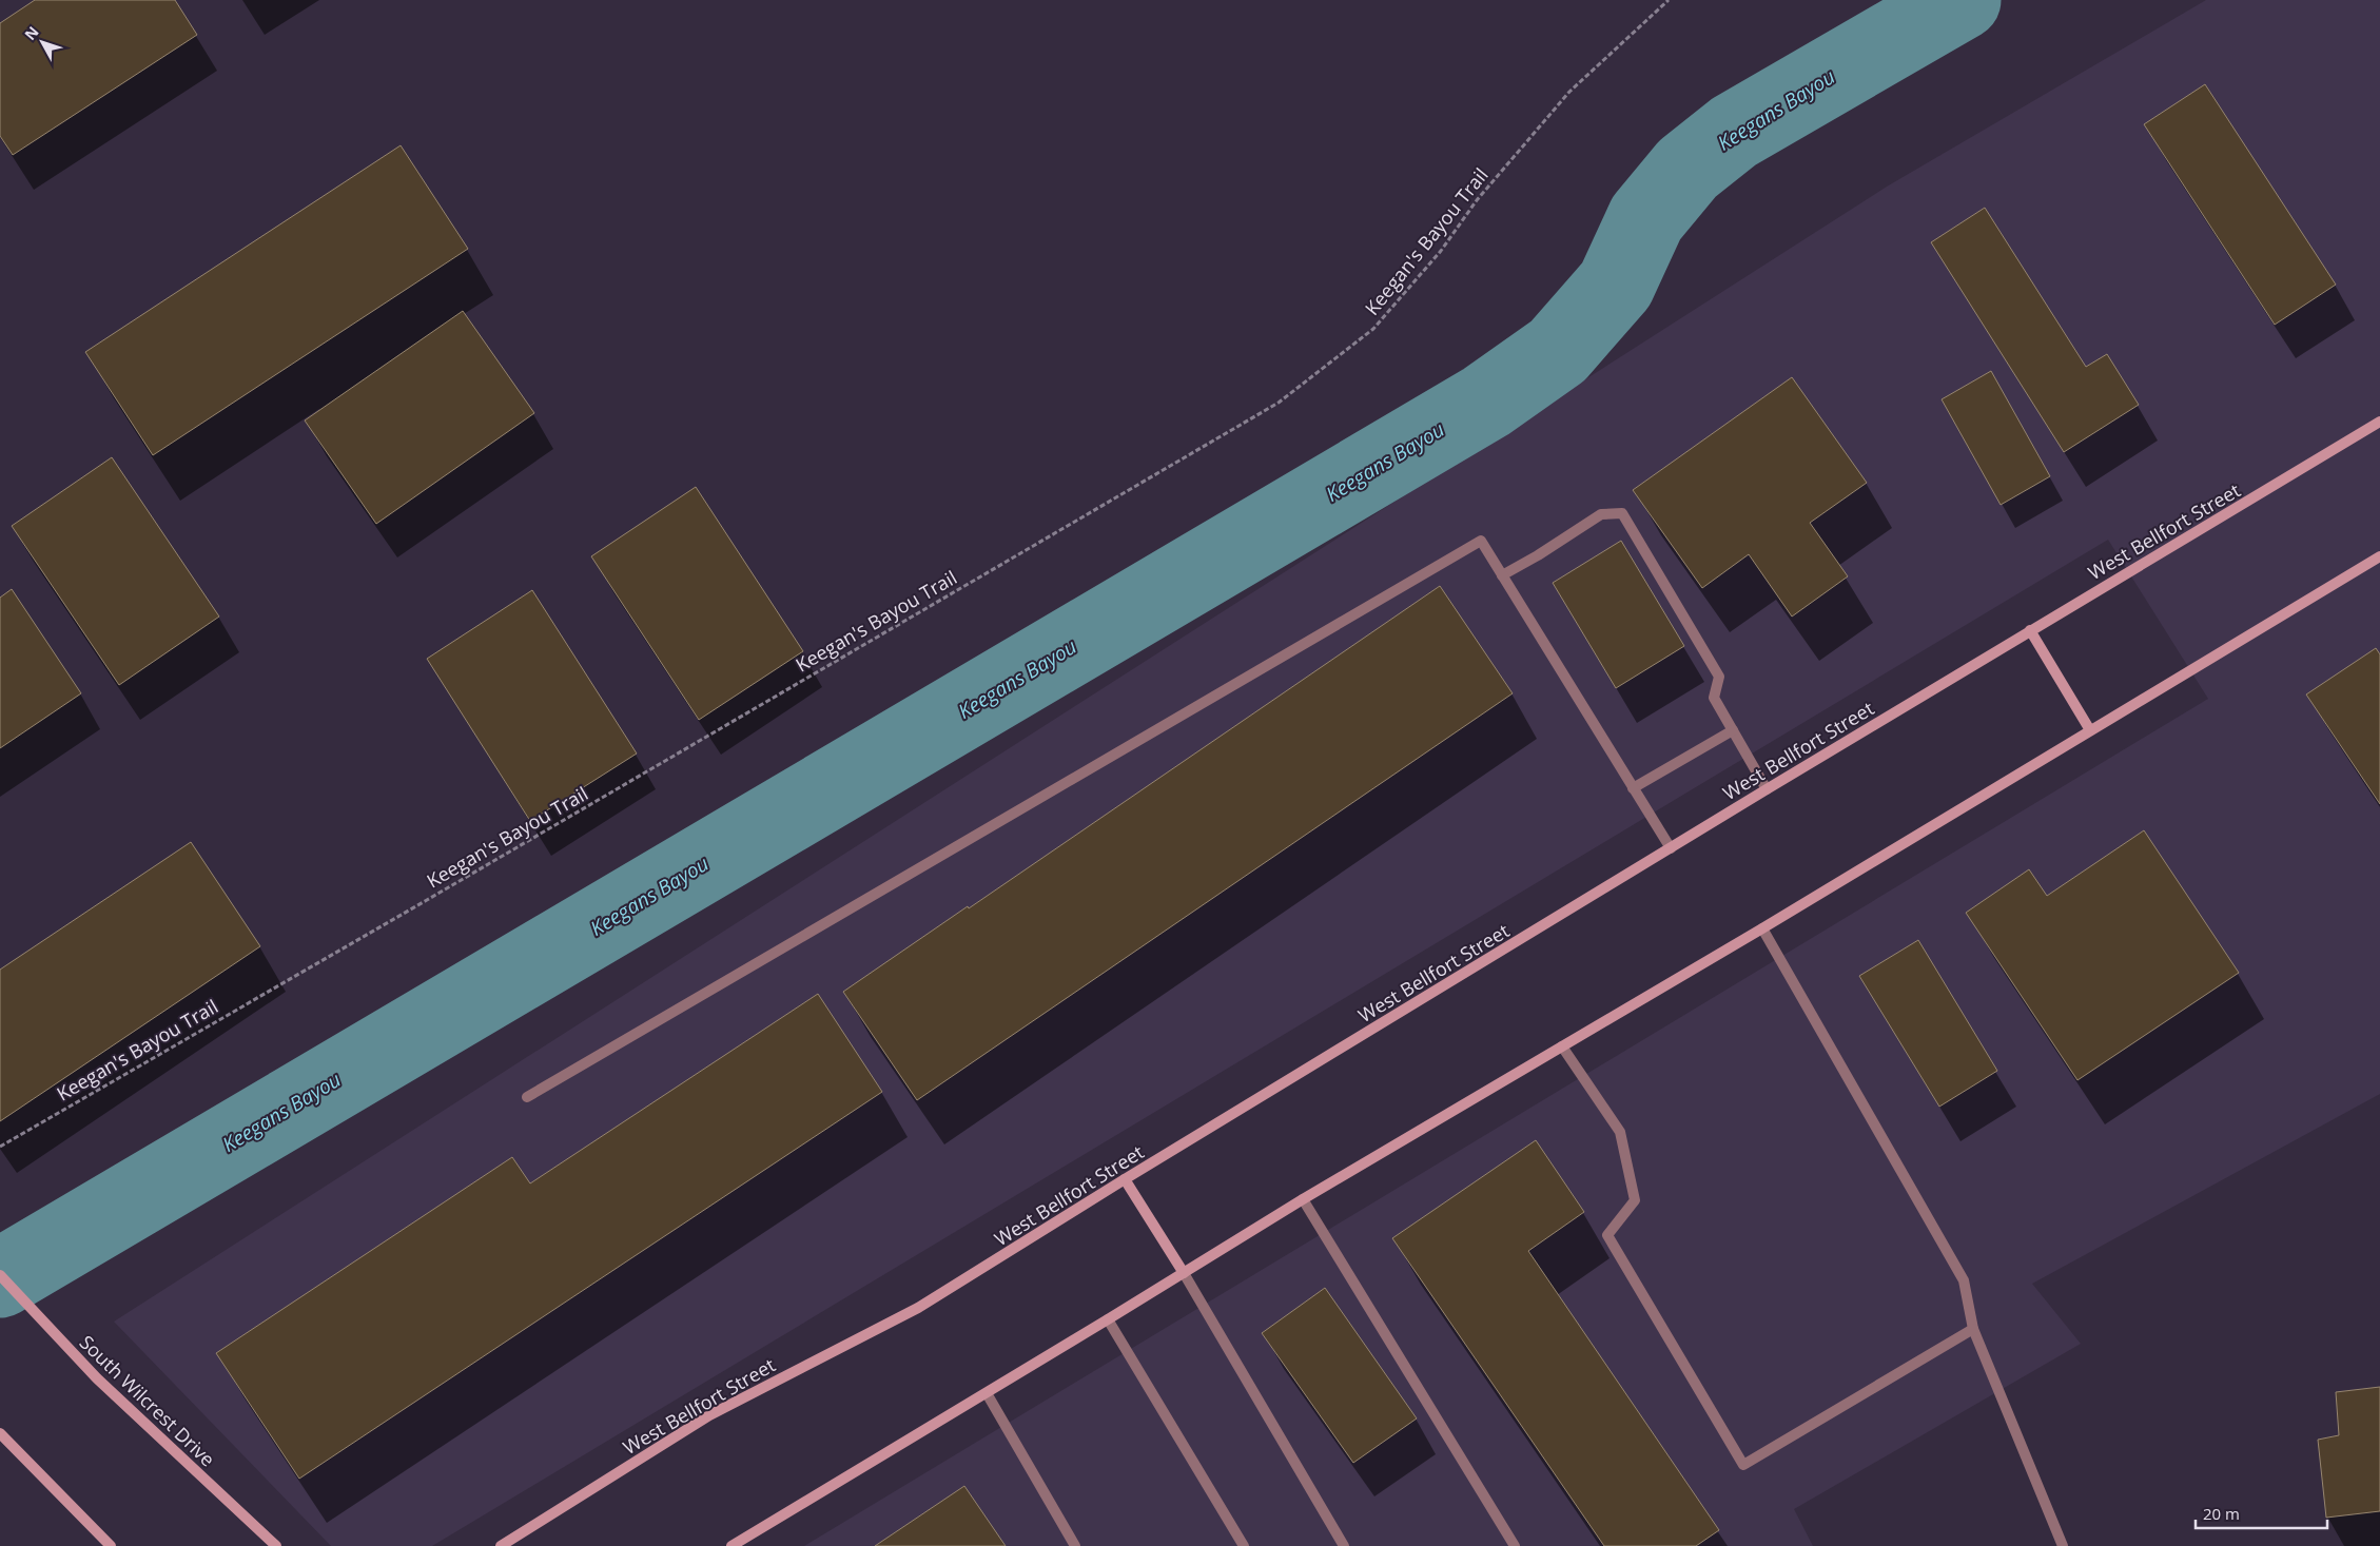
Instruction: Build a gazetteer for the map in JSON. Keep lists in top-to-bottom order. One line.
{"streets":{"main road":["West Bellfort Street","South Wilcrest Drive"],"path":["Keegan's Bayou Trail"]},"water":["Keegans Bayou"],"scale_bar":"20 m","north":"top left"}
